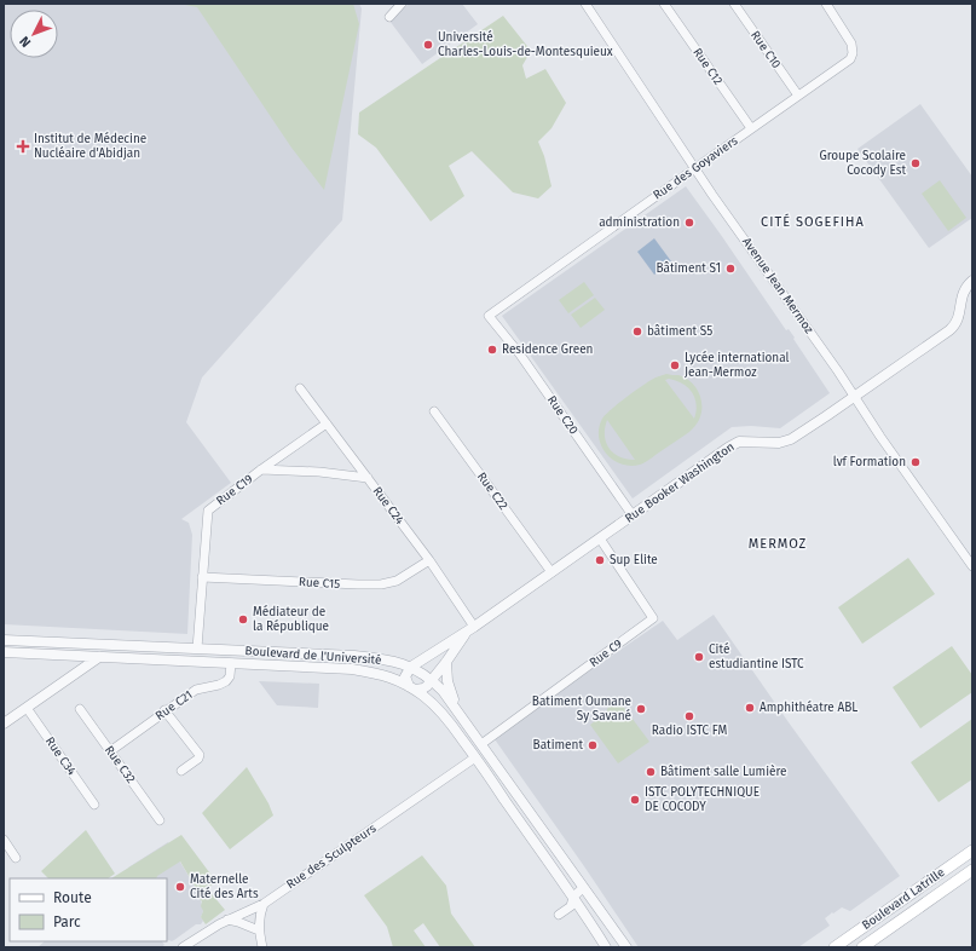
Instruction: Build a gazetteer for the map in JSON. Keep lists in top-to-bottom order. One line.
{"streets":{"main road":["Boulevard Latrille"],"street":["Rue C10","Rue C12","Rue des Goyaviers","Avenue Jean Mermoz","Rue C20","Rue Booker Washington","Rue C19","Rue C22","Rue C24","Rue C15","Rue C9","Boulevard de l'Université","Rue C21","Rue C34","Rue C32","Rue des Sculpteurs"]},"crossings":[["Rue C10","Rue des Goyaviers"],["Rue C12","Rue des Goyaviers"],["Rue des Goyaviers","Avenue Jean Mermoz"],["Rue des Goyaviers","Rue C20"],["Avenue Jean Mermoz","Rue Booker Washington"],["Rue C20","Rue Booker Washington"],["Rue Booker Washington","Rue C22"],["Rue Booker Washington","Rue C24"],["Rue Booker Washington","Rue C9"],["Rue Booker Washington","Boulevard de l'Université"],["Rue C19","Rue C24"],["Rue C19","Rue C15"],["Rue C19","Boulevard de l'Université"],["Rue C24","Rue C15"],["Rue C9","Boulevard de l'Université"],["Boulevard de l'Université","Rue C21"],["Boulevard de l'Université","Rue des Sculpteurs"],["Rue C21","Rue C32"]],"districts":["CITÉ SOGEFIHA","MERMOZ"],"places":{"other":["Université Charles-Louis-de-Montesquieux","Groupe Scolaire Cocody Est","administration","Bâtiment S1","bâtiment S5","Residence Green","Lycée international Jean-Mermoz","lvf Formation","Sup Elite","Médiateur de la République","Cité estudiantine ISTC","Amphithéatre ABL","Batiment Oumane Sy Savané","Radio ISTC FM","Batiment","Bâtiment salle Lumière","ISTC POLYTECHNIQUE DE COCODY","Maternelle Cité des Arts"],"health":["Institut de Médecine Nucléaire d'Abidjan"]},"legend":["Route","Parc"],"north":"bottom left"}
